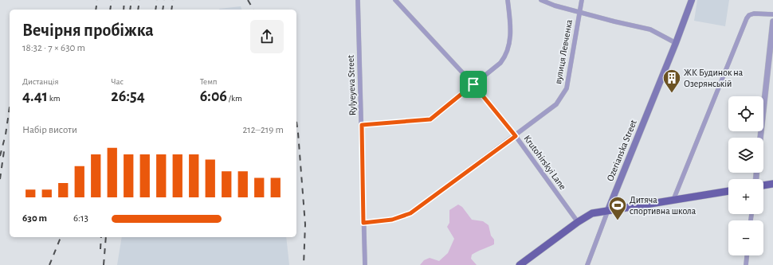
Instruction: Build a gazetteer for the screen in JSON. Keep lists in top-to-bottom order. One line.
{"streets":{"main road":["Ozerianska Street"],"street":["вулиця Левченка","Rylyeyeva Street","Krutohirskyi Lane"]},"crossings":[["вулиця Левченка","Rylyeyeva Street"],["вулиця Левченка","Krutohirskyi Lane"]],"places":{"building":["ЖК Будинок на Озерянській"],"sports":["Дитяча спортивна школа"]},"page":{"heading":["Вечірня пробіжка","18:32 · 7 × 630 m"],"stats":[["Дистанція","4.41 km"],["Час","26:54"],["Темп","6:06 /km"]],"map_buttons":["+","−"],"chart":["Набір висоти","212–219 m"],"list":[{"name":"630 m","note":"6:13"}]}}
